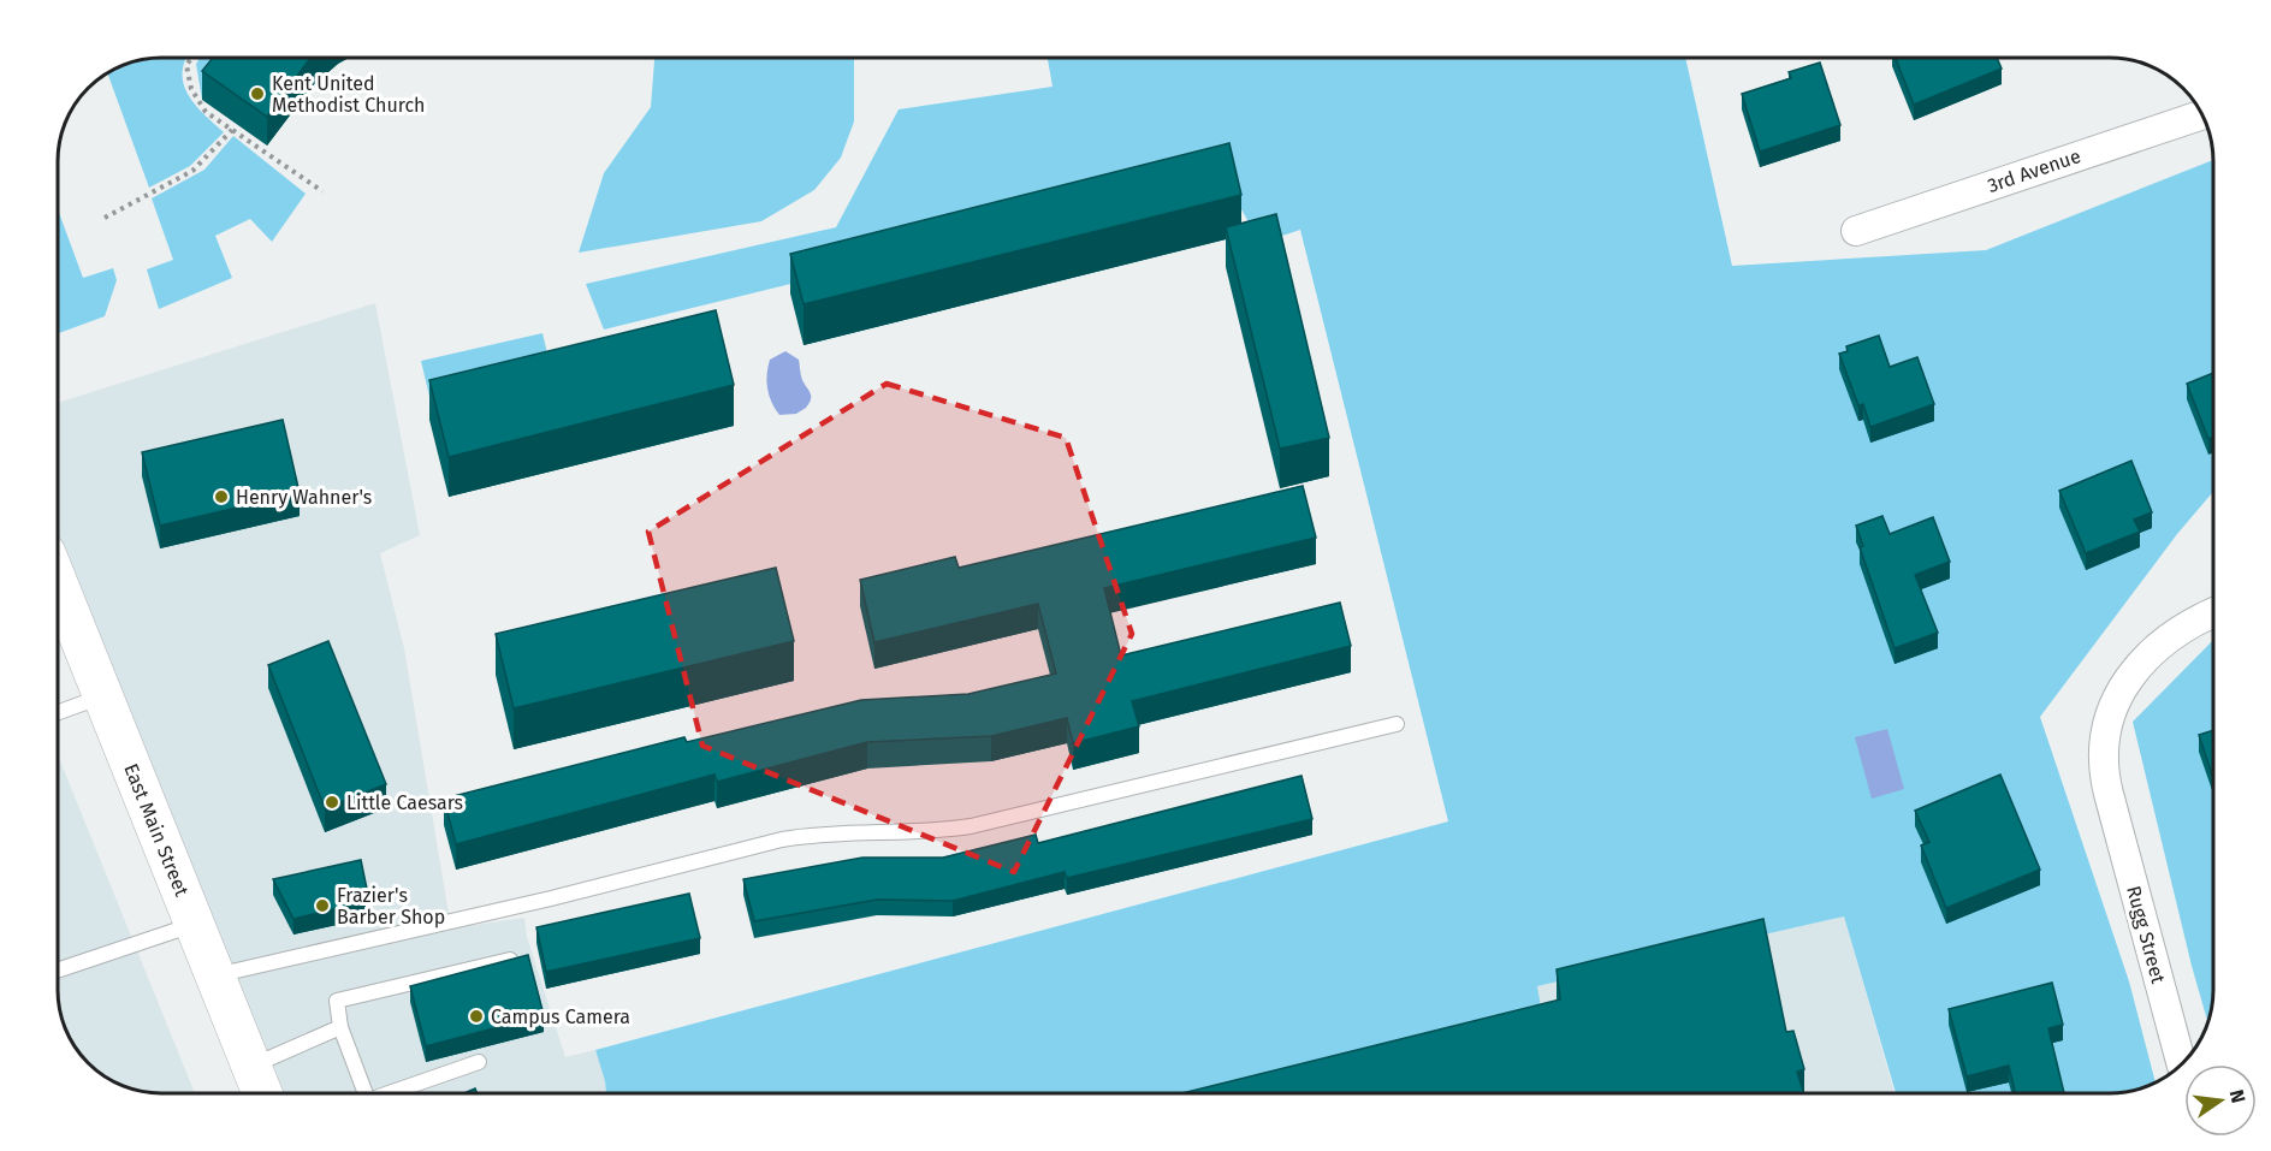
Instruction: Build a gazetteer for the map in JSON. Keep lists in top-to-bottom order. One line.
{"streets":{"main road":["East Main Street"],"street":["3rd Avenue","Rugg Street"]},"places":["Kent United Methodist Church","Henry Wahner's","Little Caesars","Frazier's Barber Shop","Campus Camera"],"north":"right"}
